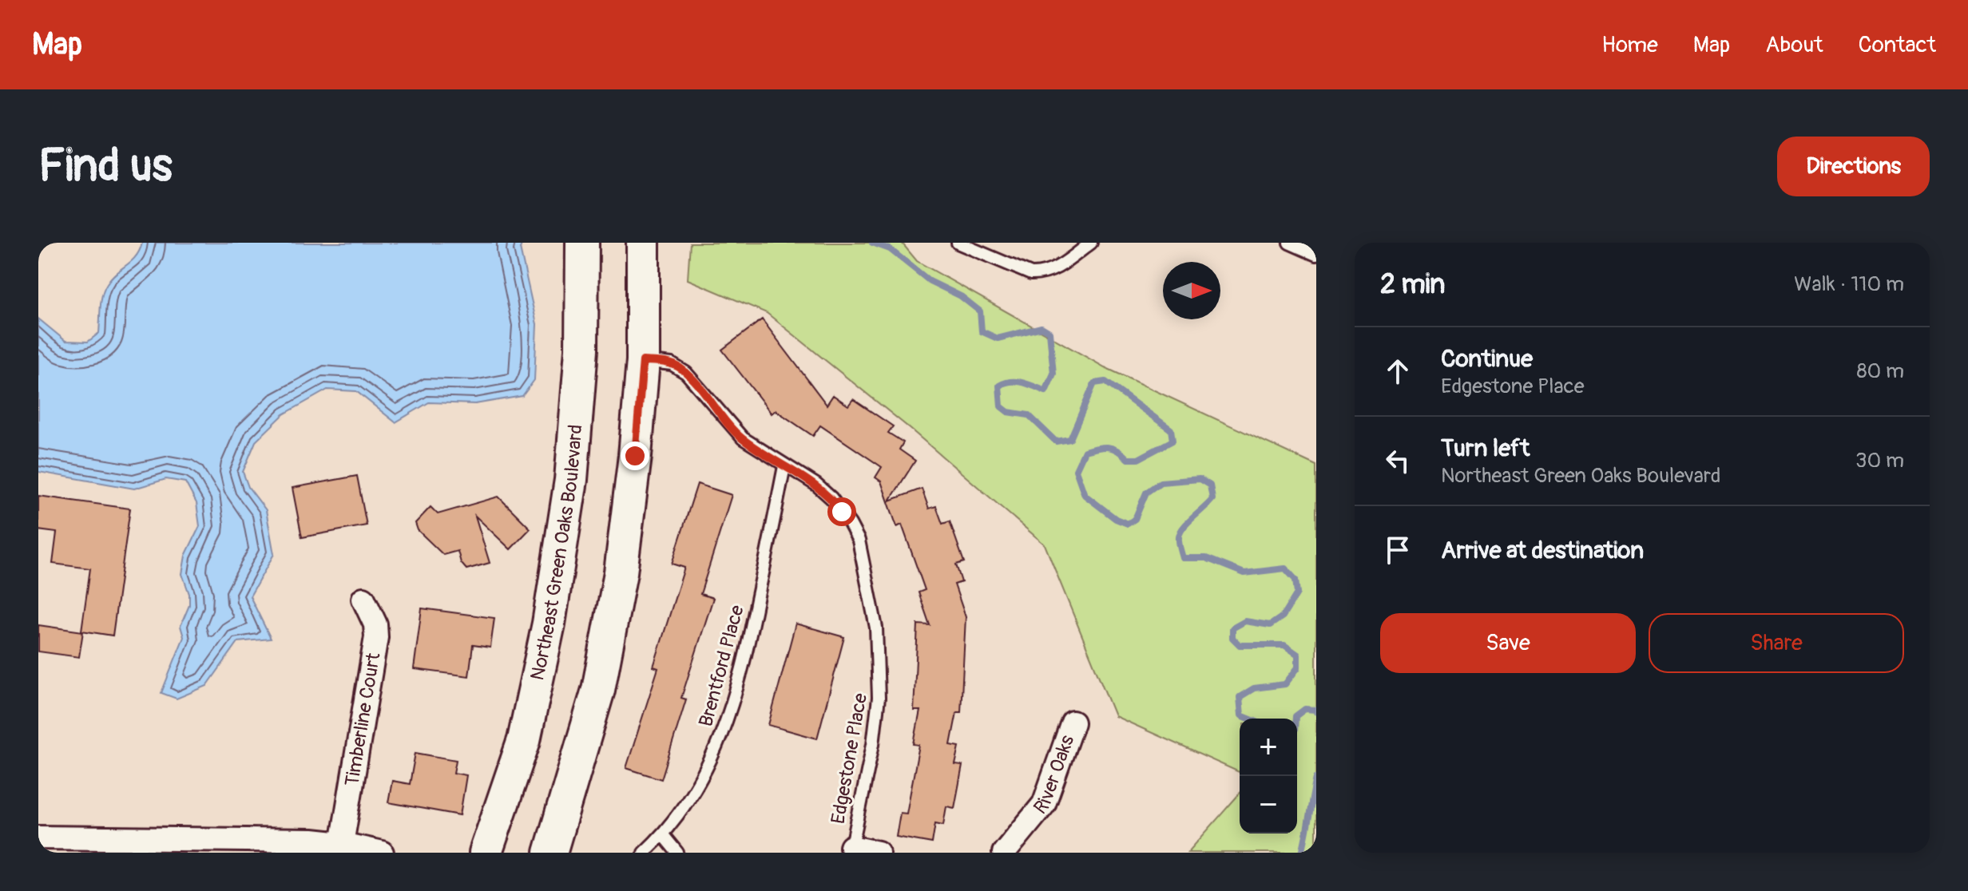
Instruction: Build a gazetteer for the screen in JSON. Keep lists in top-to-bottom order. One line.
{"streets":{"main road":["Northeast Green Oaks Boulevard"],"street":["Timberline Court","River Oaks"],"lane":["Brentford Place","Edgestone Place"]},"crossings":[["Brentford Place","Edgestone Place"]],"north":"right","page":{"header":"Map","nav":["Home","Map","About","Contact"],"buttons":["Directions",["Save","Share"]],"title":"Find us","heading":["2 min","Walk · 110 m"],"list":[["Continue","Edgestone Place","80 m"],["Turn left","Northeast Green Oaks Boulevard","30 m"],"Arrive at destination"],"map_buttons":["+","−"]}}
